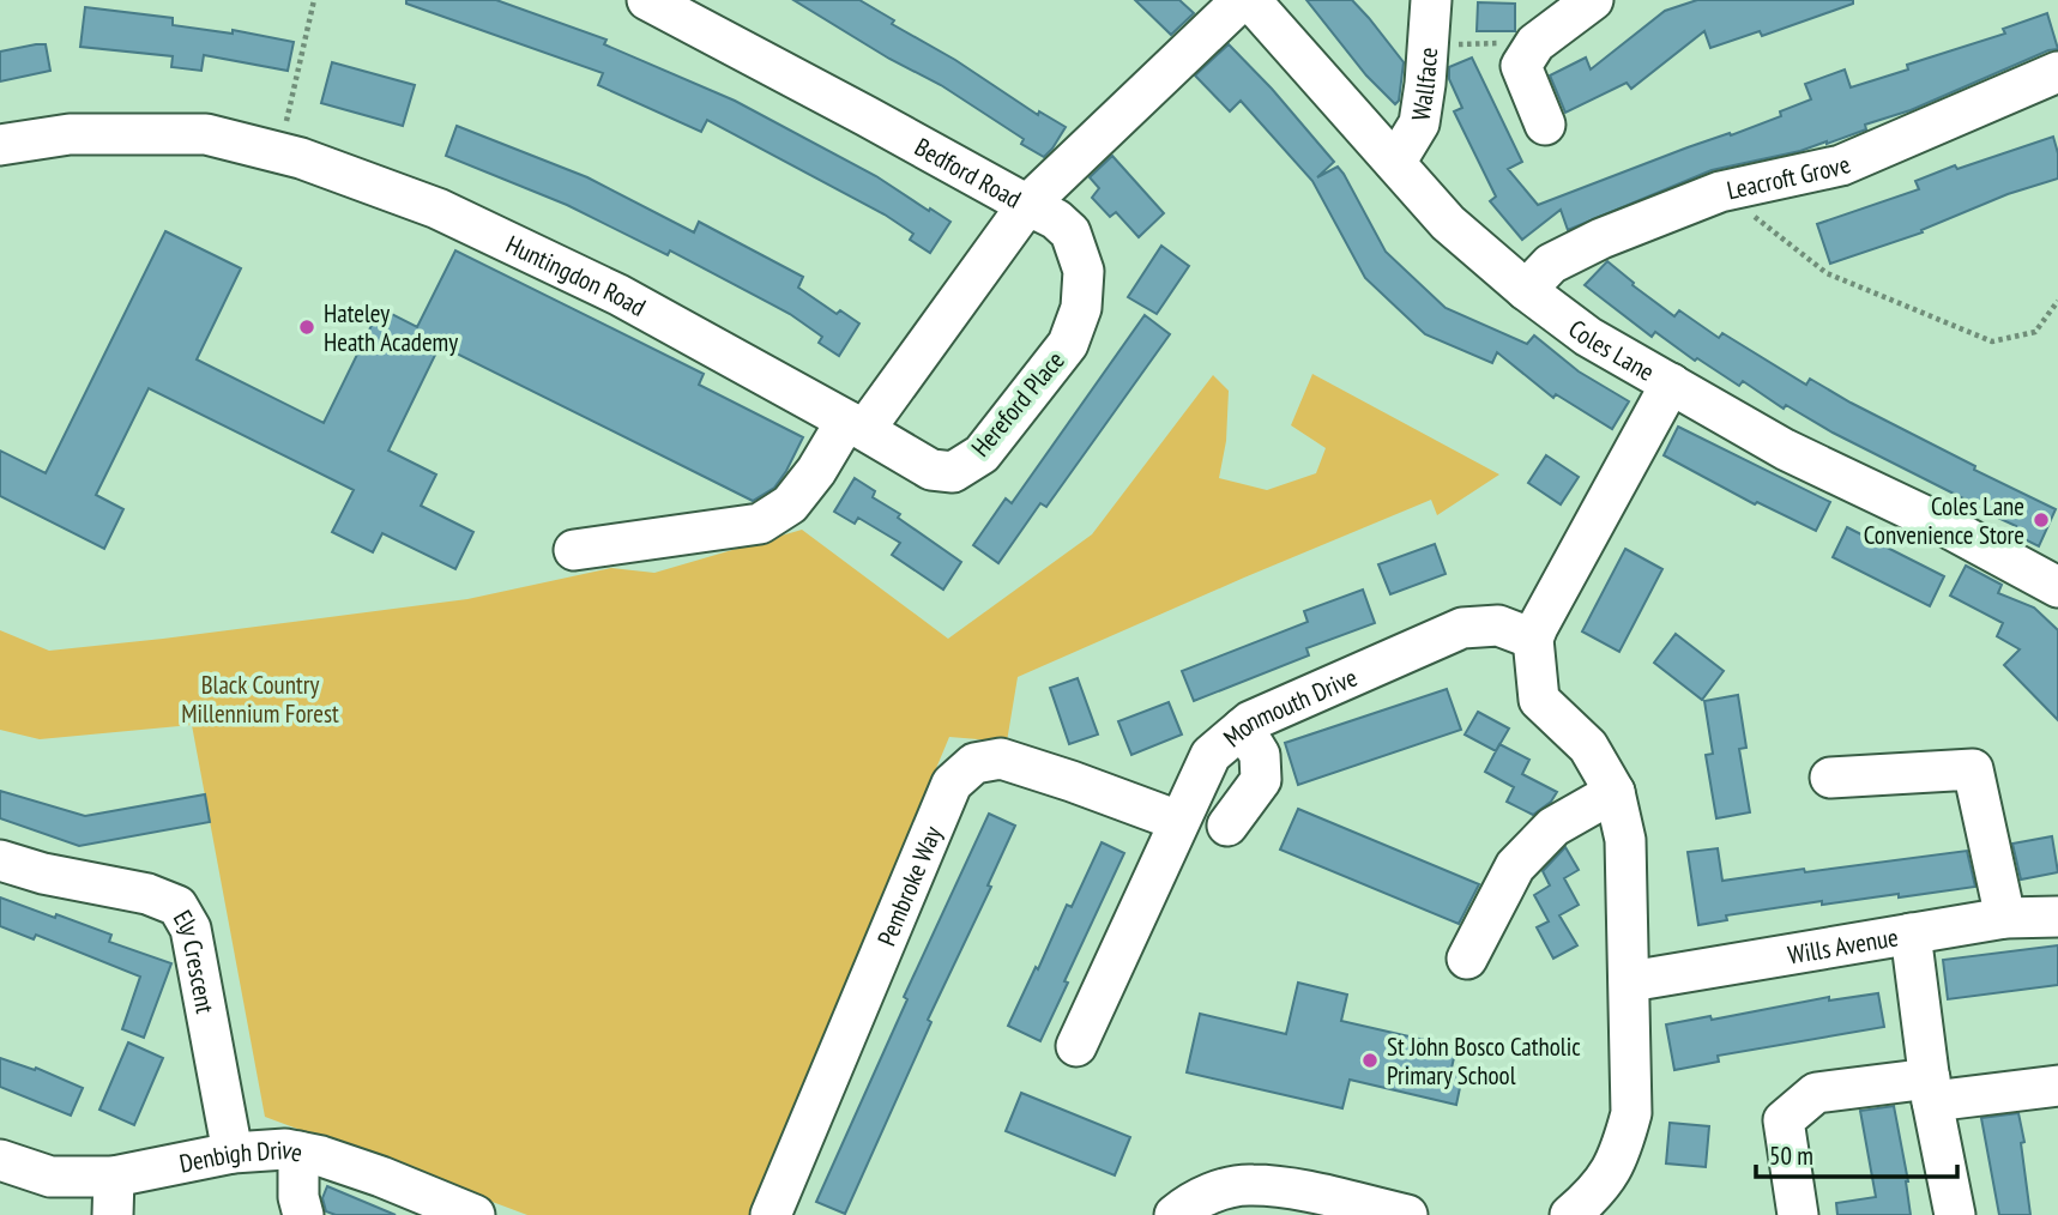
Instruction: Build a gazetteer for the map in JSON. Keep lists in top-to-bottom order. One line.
{"streets":{"street":["Wallface","Bedford Road","Leacroft Grove","Huntingdon Road","Coles Lane","Hereford Place","Monmouth Drive","Pembroke Way","Wills Avenue","Ely Crescent","Denbigh Drive"]},"crossings":[["Wallface","Coles Lane"],["Bedford Road","Hereford Place"],["Leacroft Grove","Coles Lane"],["Huntingdon Road","Hereford Place"],["Monmouth Drive","Pembroke Way"],["Ely Crescent","Denbigh Drive"]],"parks":["Black Country Millennium Forest"],"places":["Hateley Heath Academy","Coles Lane Convenience Store","St John Bosco Catholic Primary School"],"scale_bar":"50 m"}
